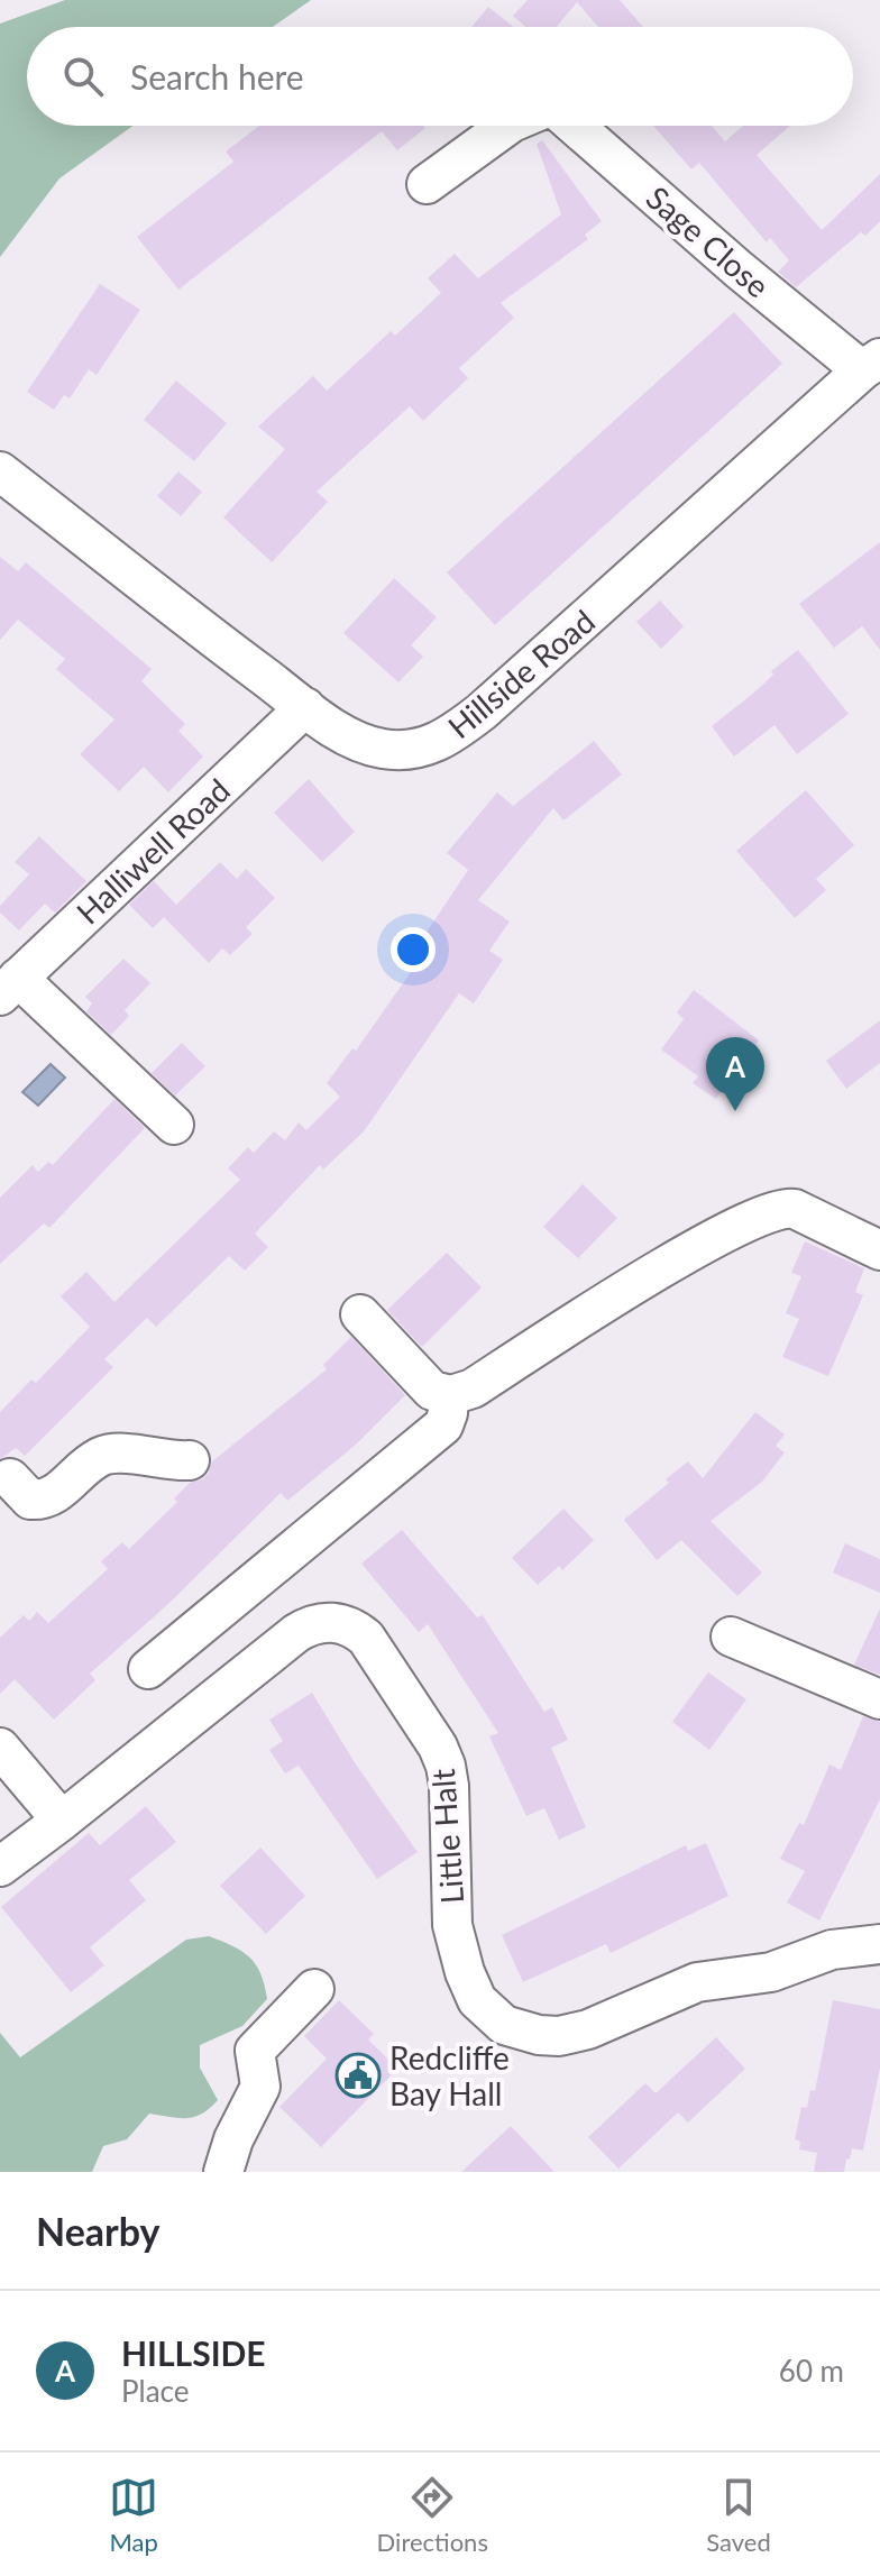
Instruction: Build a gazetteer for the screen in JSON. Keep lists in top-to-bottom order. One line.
{"streets":{"street":["Sage Close","Hillside Road","Halliwell Road","Little Halt"]},"crossings":[["Sage Close","Hillside Road"],["Hillside Road","Halliwell Road"]],"places":{"public building":["Redcliffe Bay Hall"]},"page":{"search":"Search here","pins":"A","heading":"Nearby","list":[{"mark":"A","name":"HILLSIDE","note":"Place","value":"60 m"}],"nav":["Map","Directions","Saved"]}}
